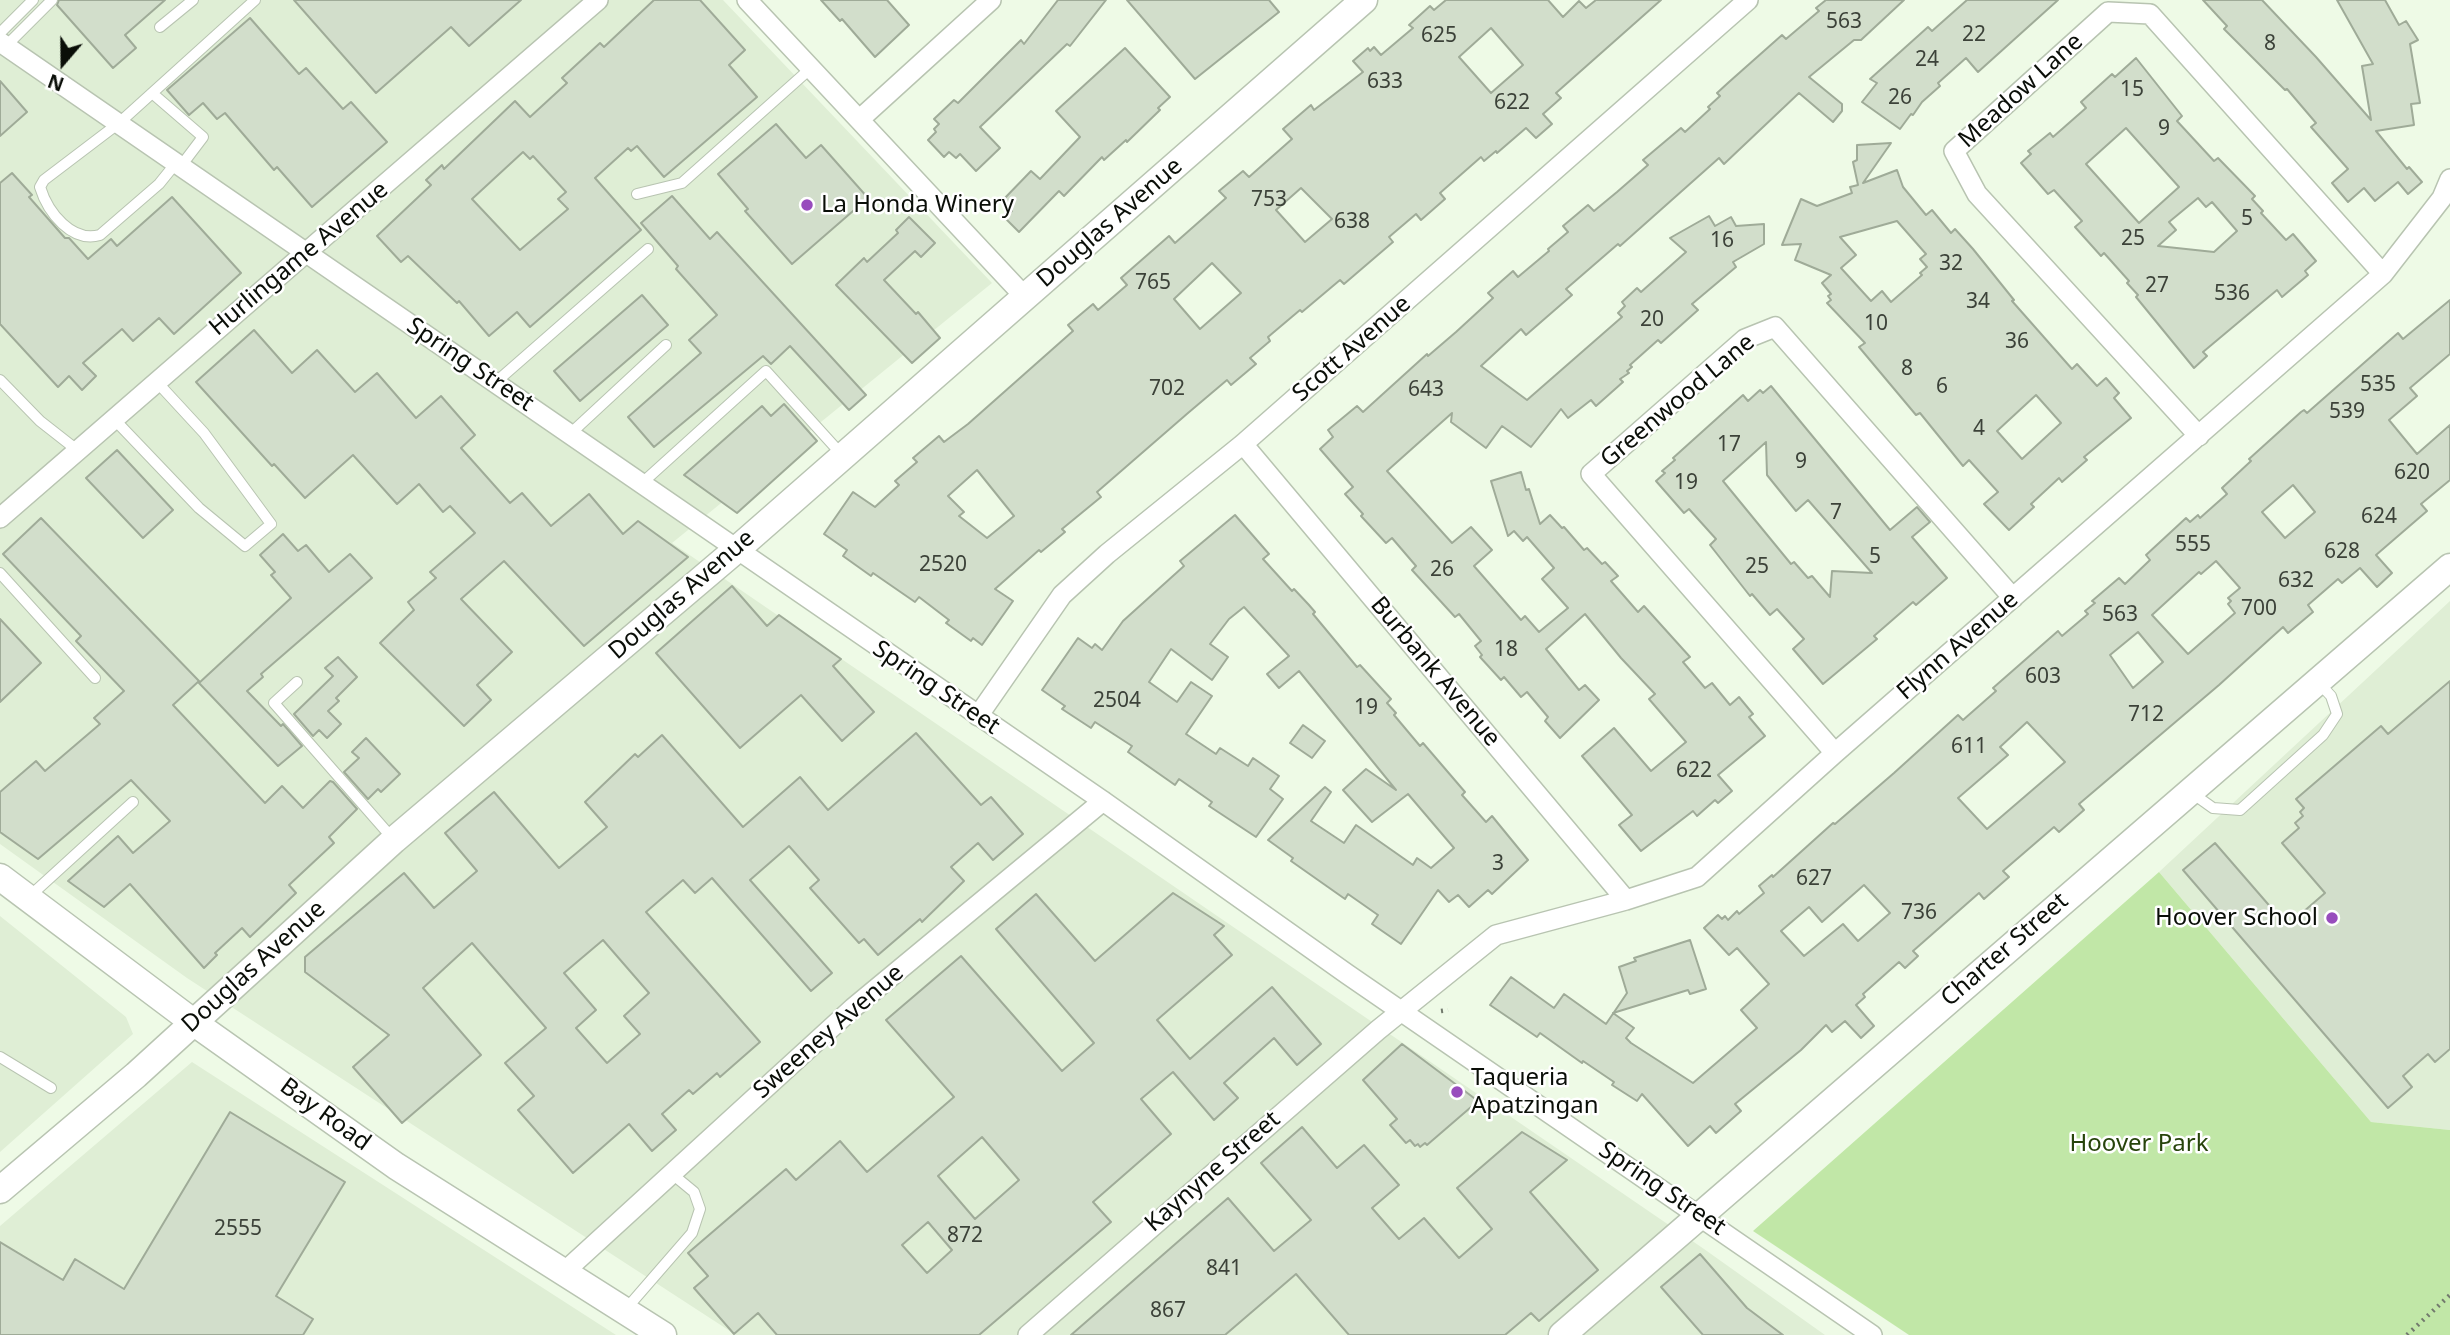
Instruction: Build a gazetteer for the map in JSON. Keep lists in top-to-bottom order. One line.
{"streets":{"street":["Meadow Lane","Douglas Avenue","Hurlingame Avenue","Scott Avenue","Spring Street","Greenwood Lane","Flynn Avenue","Burbank Avenue","Charter Street","Sweeney Avenue","Bay Road","Kaynyne Street"]},"crossings":[["Meadow Lane","Flynn Avenue"],["Douglas Avenue","Spring Street"],["Douglas Avenue","Bay Road"],["Hurlingame Avenue","Spring Street"],["Scott Avenue","Spring Street"],["Scott Avenue","Burbank Avenue"],["Spring Street","Flynn Avenue"],["Spring Street","Charter Street"],["Spring Street","Sweeney Avenue"],["Spring Street","Kaynyne Street"],["Greenwood Lane","Flynn Avenue"],["Flynn Avenue","Burbank Avenue"],["Flynn Avenue","Kaynyne Street"],["Sweeney Avenue","Bay Road"]],"parks":["Hoover Park"],"places":["La Honda Winery","Hoover School","Taqueria Apatzingan"],"house_numbers":["563","22","625","8","24","633","15","26","622","9","753","5","638","25","16","32","765","27","536","34","20","10","36","8","535","6","702","643","539","4","17","9","620","19","7","624","555","628","5","2520","25","26","632","700","563","18","603","2504","19","712","611","622","3","627","736","2555","872","841","867"],"north":"bottom"}
